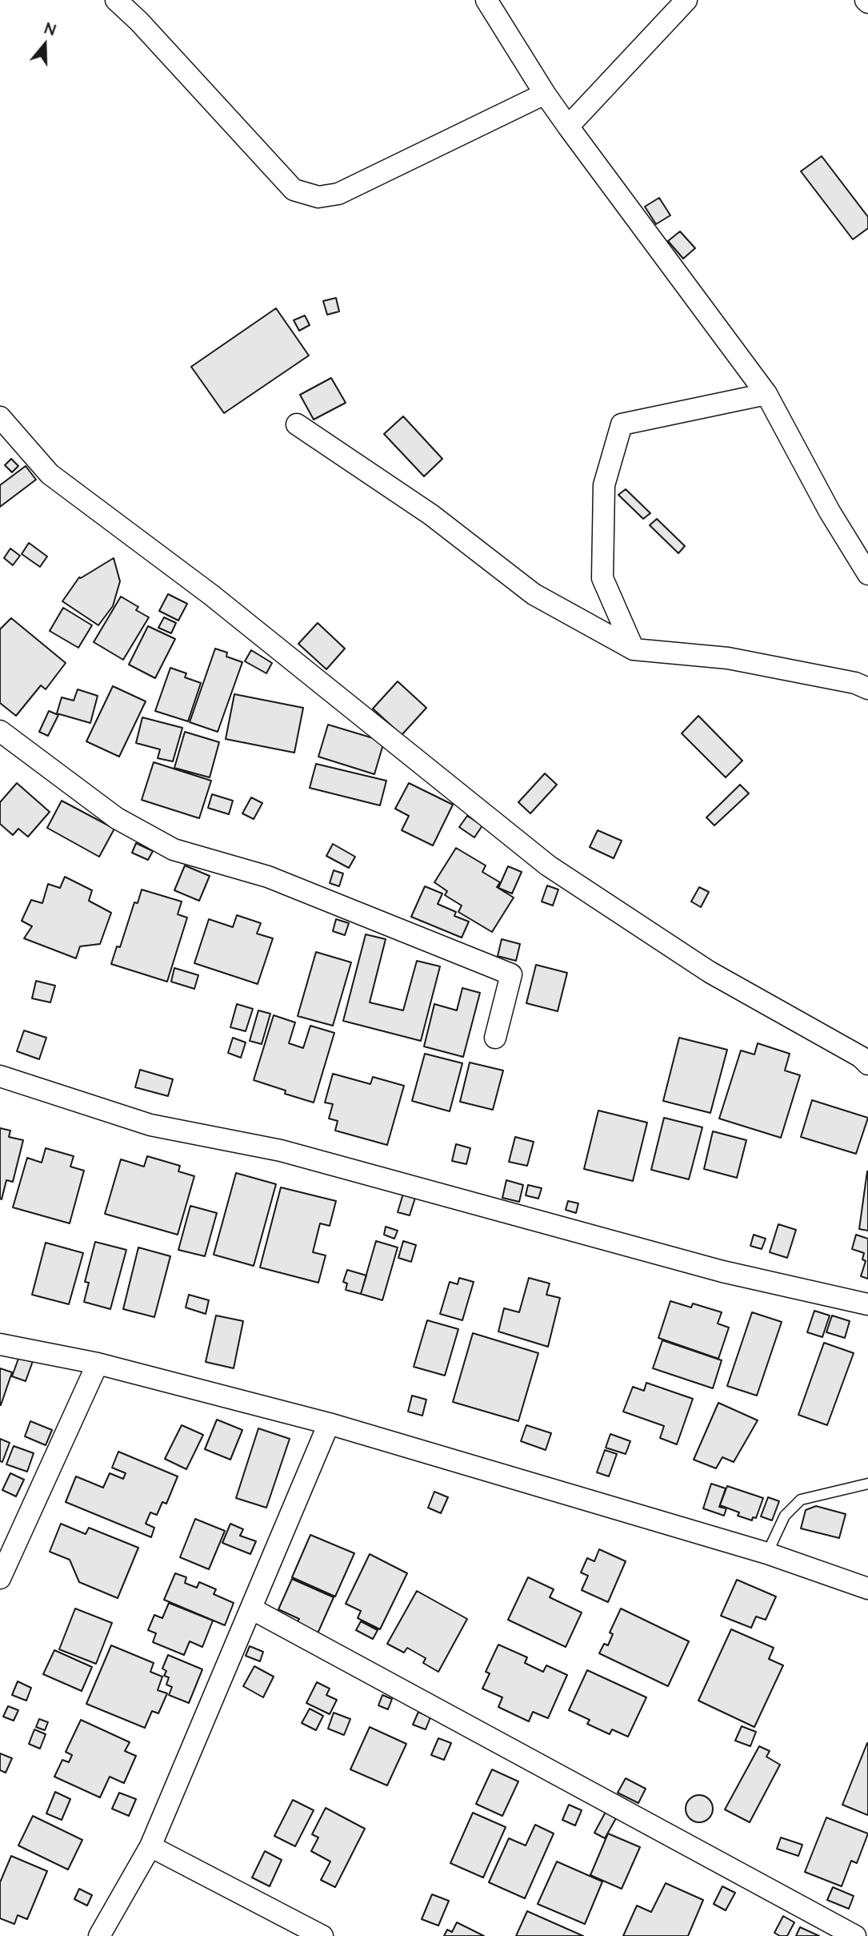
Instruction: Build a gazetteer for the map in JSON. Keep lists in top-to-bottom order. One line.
{"north":"top"}
